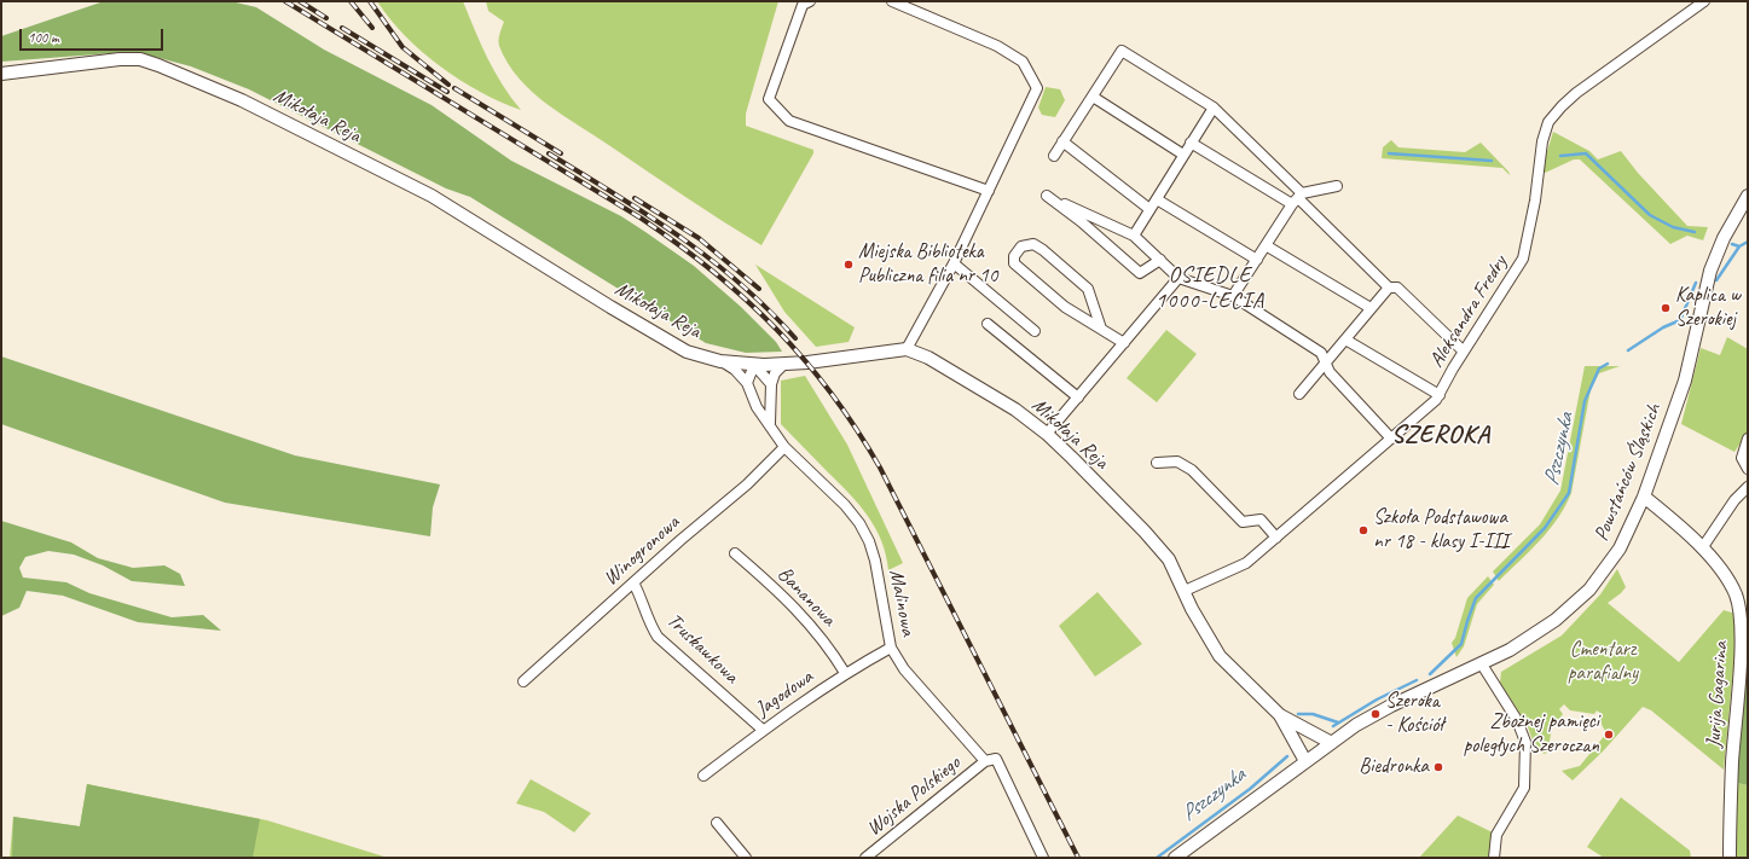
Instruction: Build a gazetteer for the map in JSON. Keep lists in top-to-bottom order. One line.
{"streets":{"street":["Mikołaja Reja","Aleksandra Fredry","Powstańców Śląskich","Winogronowa","Bananowa","Malinowa","Truskawkowa","Jagodowa","Jurija Gagarina","Wojska Polskiego"]},"crossings":[["Mikołaja Reja","Aleksandra Fredry"],["Mikołaja Reja","Powstańców Śląskich"],["Powstańców Śląskich","Jurija Gagarina"],["Winogronowa","Malinowa"],["Winogronowa","Truskawkowa"],["Bananowa","Jagodowa"],["Malinowa","Jagodowa"],["Malinowa","Wojska Polskiego"],["Truskawkowa","Jagodowa"]],"districts":["OSIEDLE 1000-LECIA","SZEROKA"],"water":["Pszczynka"],"parks":["Cmentarz parafialny"],"places":["Miejska Biblioteka Publiczna filia nr 10","Kaplica w Szerokiej","Szkoła Podstawowa nr 18 - klasy I-III","Szeroka - Kościół","Zbożnej pamięci poległych Szeroczan","Biedronka"],"scale_bar":"100 m"}
